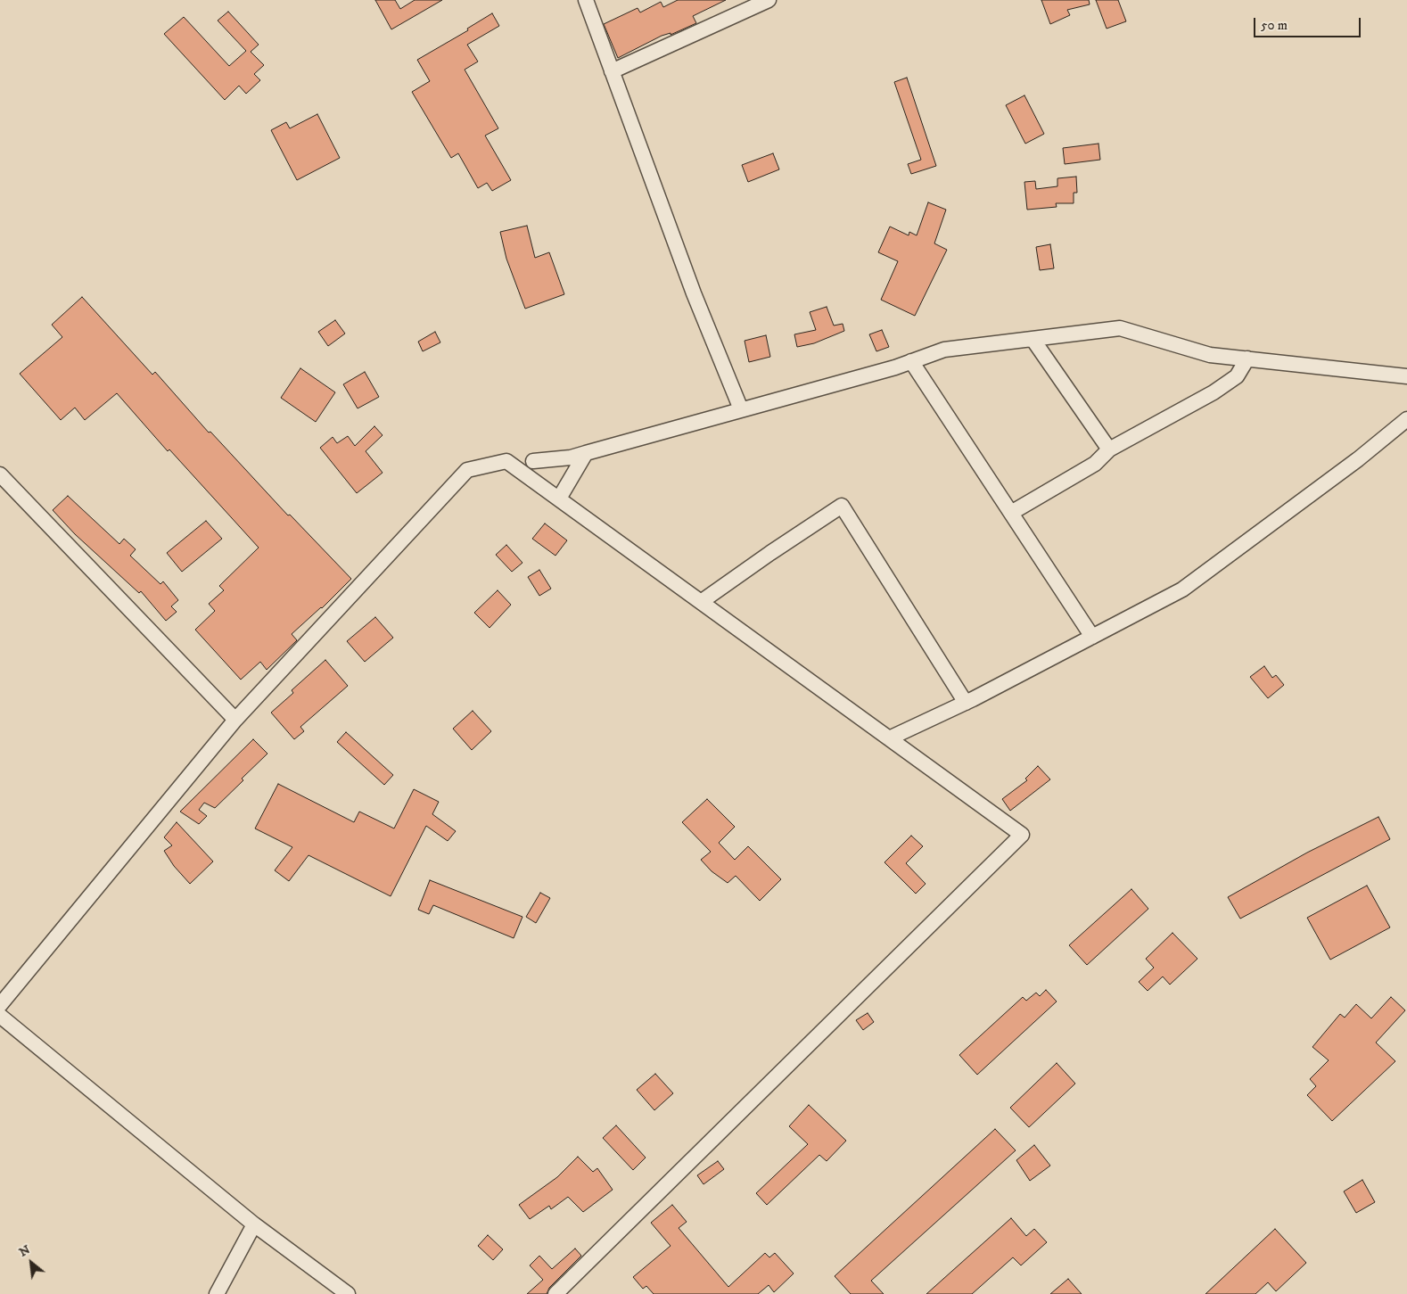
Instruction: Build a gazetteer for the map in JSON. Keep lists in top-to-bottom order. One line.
{"scale_bar":"50 m","north":"top left"}
